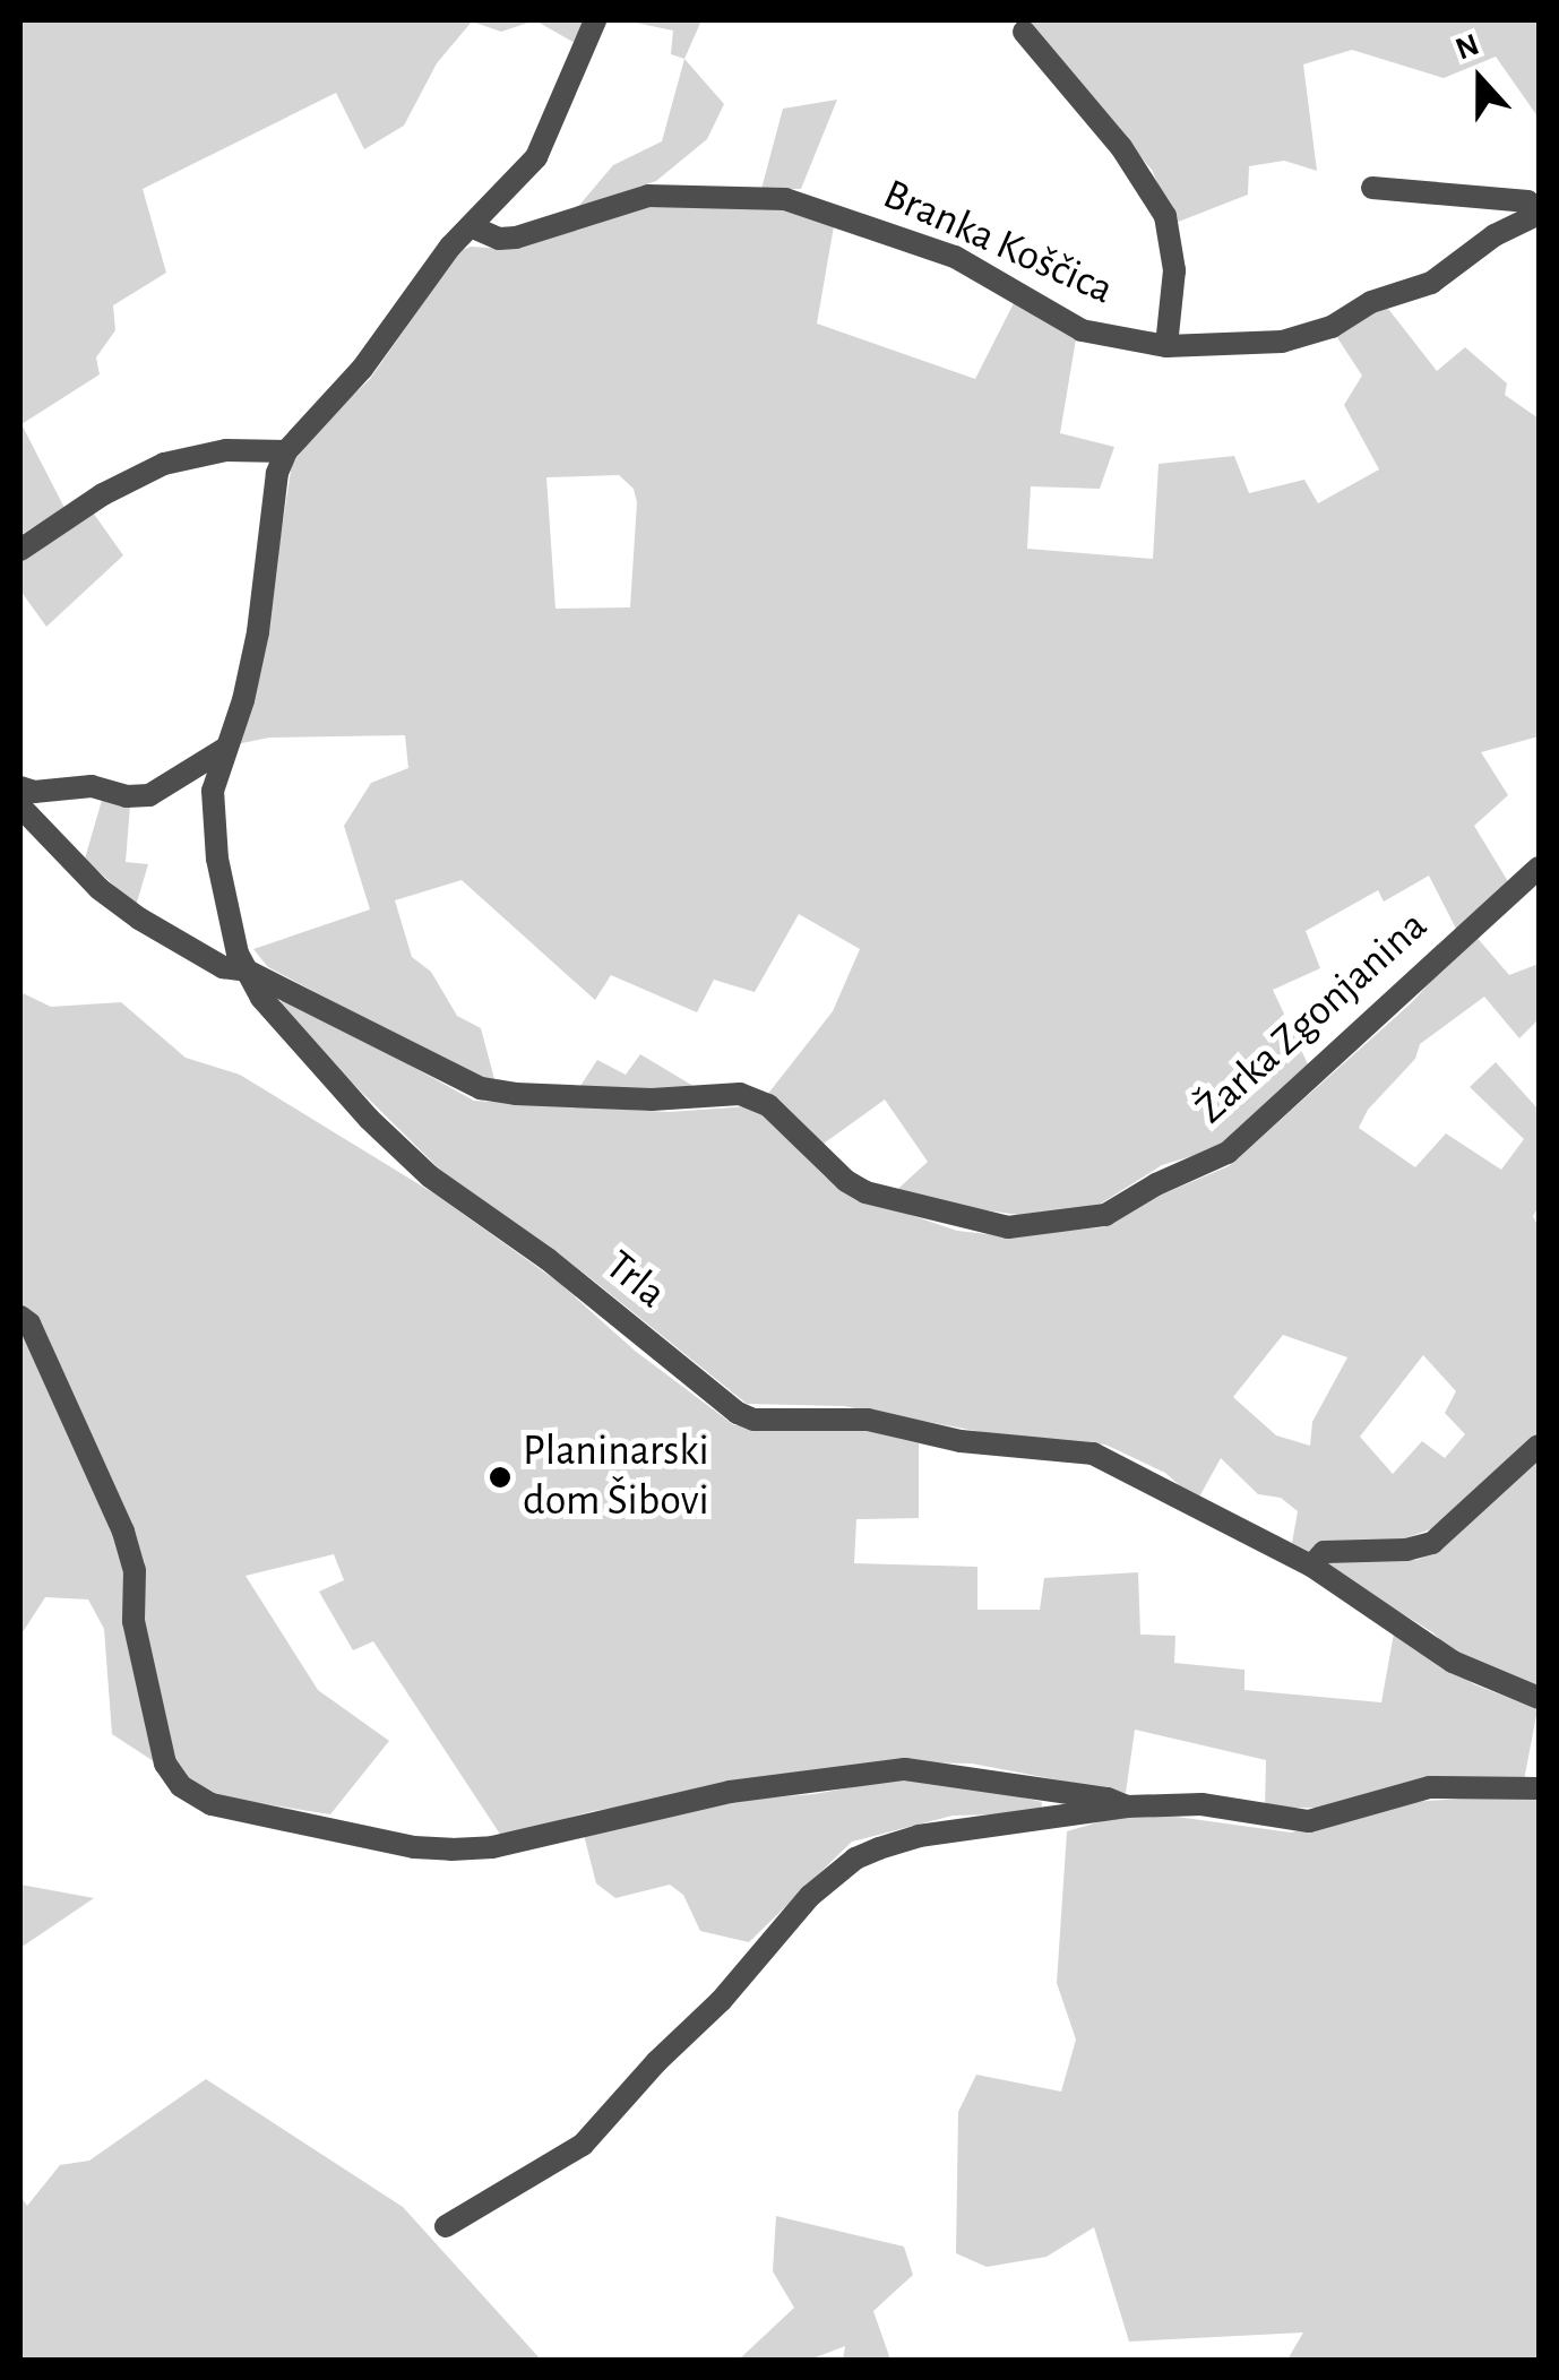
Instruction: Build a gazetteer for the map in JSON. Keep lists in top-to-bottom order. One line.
{"streets":{"street":["Branka Koščica","Žarka Zgonjanina","Trla"]},"crossings":[["Žarka Zgonjanina","Trla"]],"places":["Planinarski dom Šibovi"],"north":"top"}
